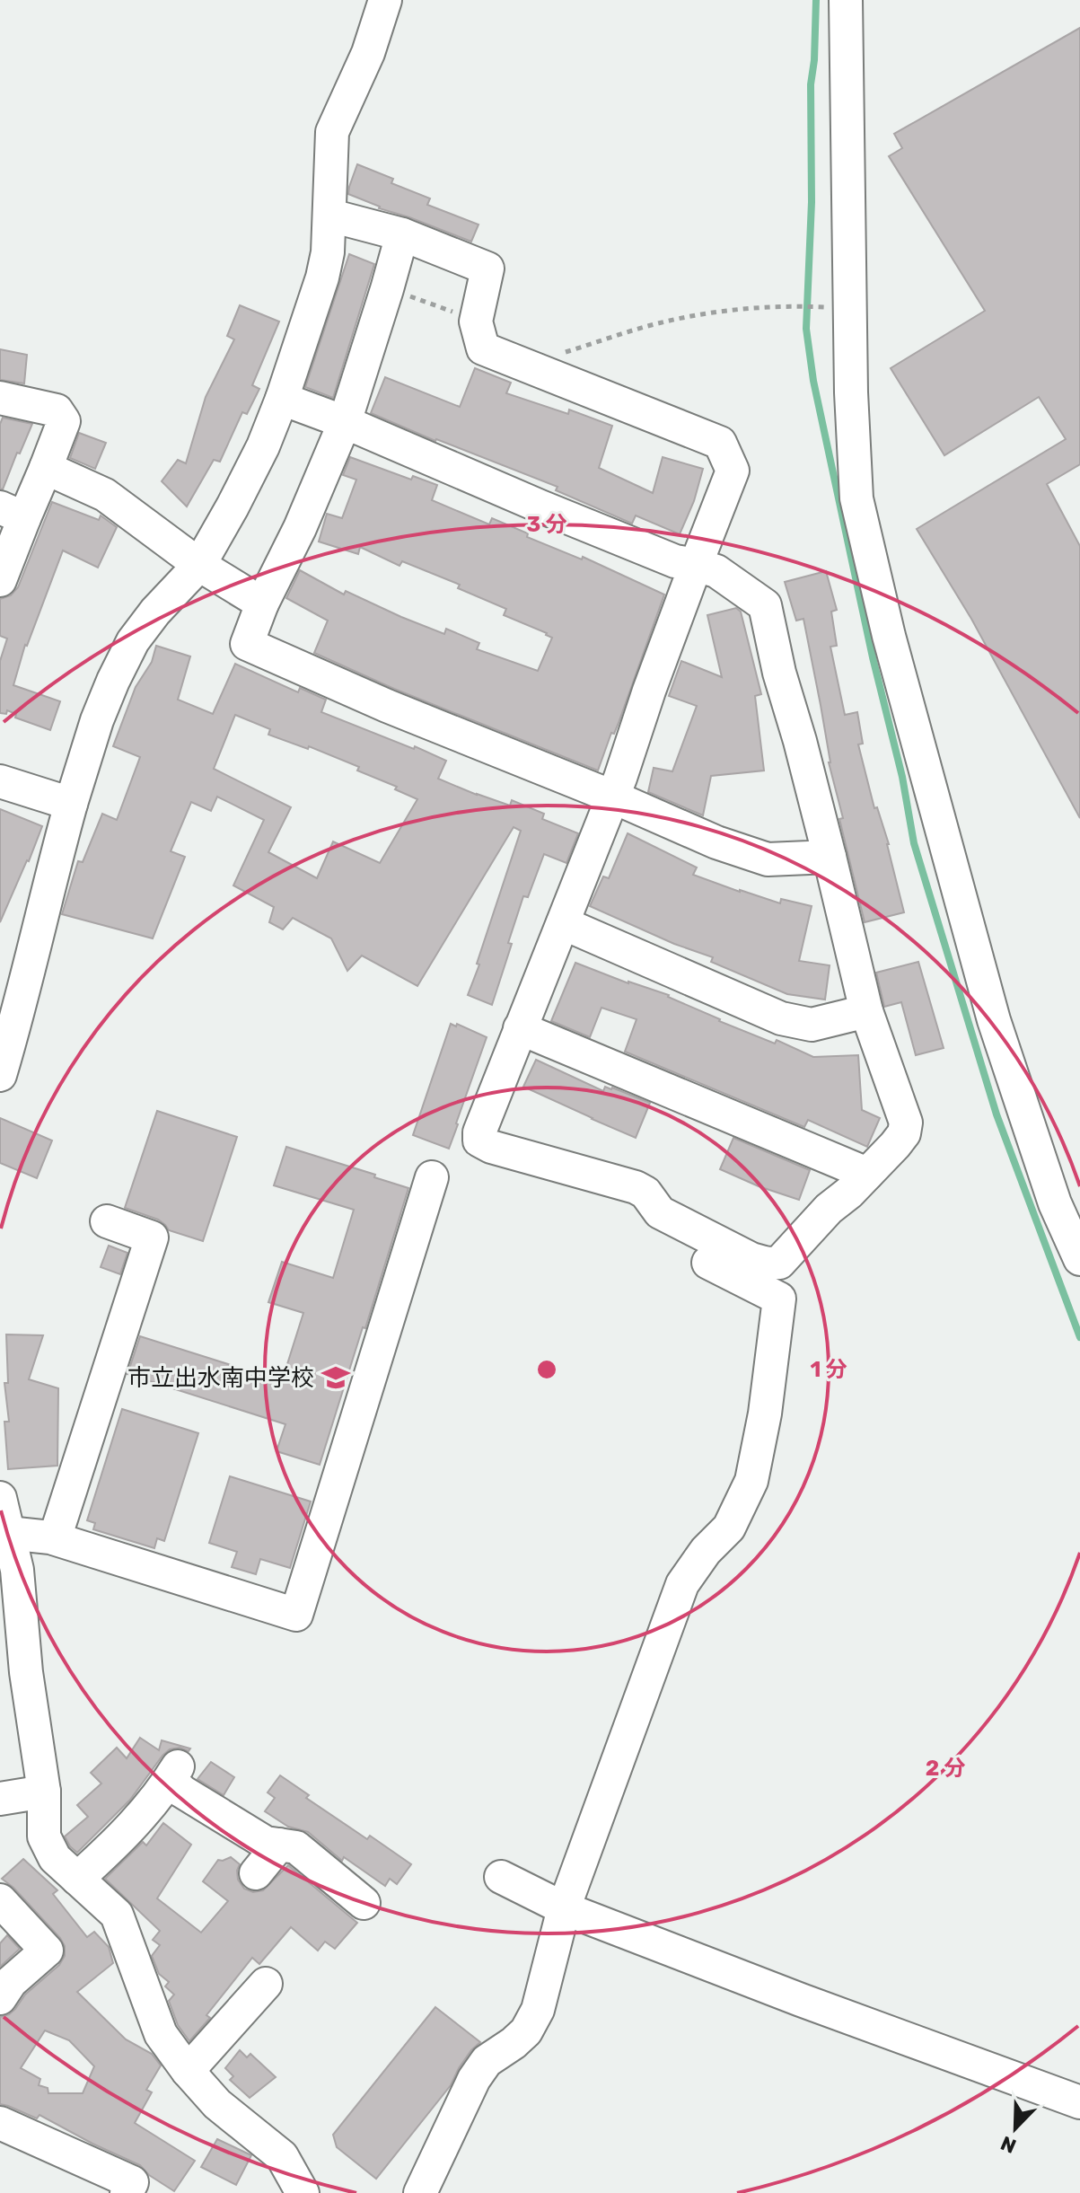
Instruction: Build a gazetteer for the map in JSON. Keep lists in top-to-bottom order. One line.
{"places":{"school or university":["市立出水南中学校"]},"north":"bottom left","rings":["3 分","1 分","2 分"]}
